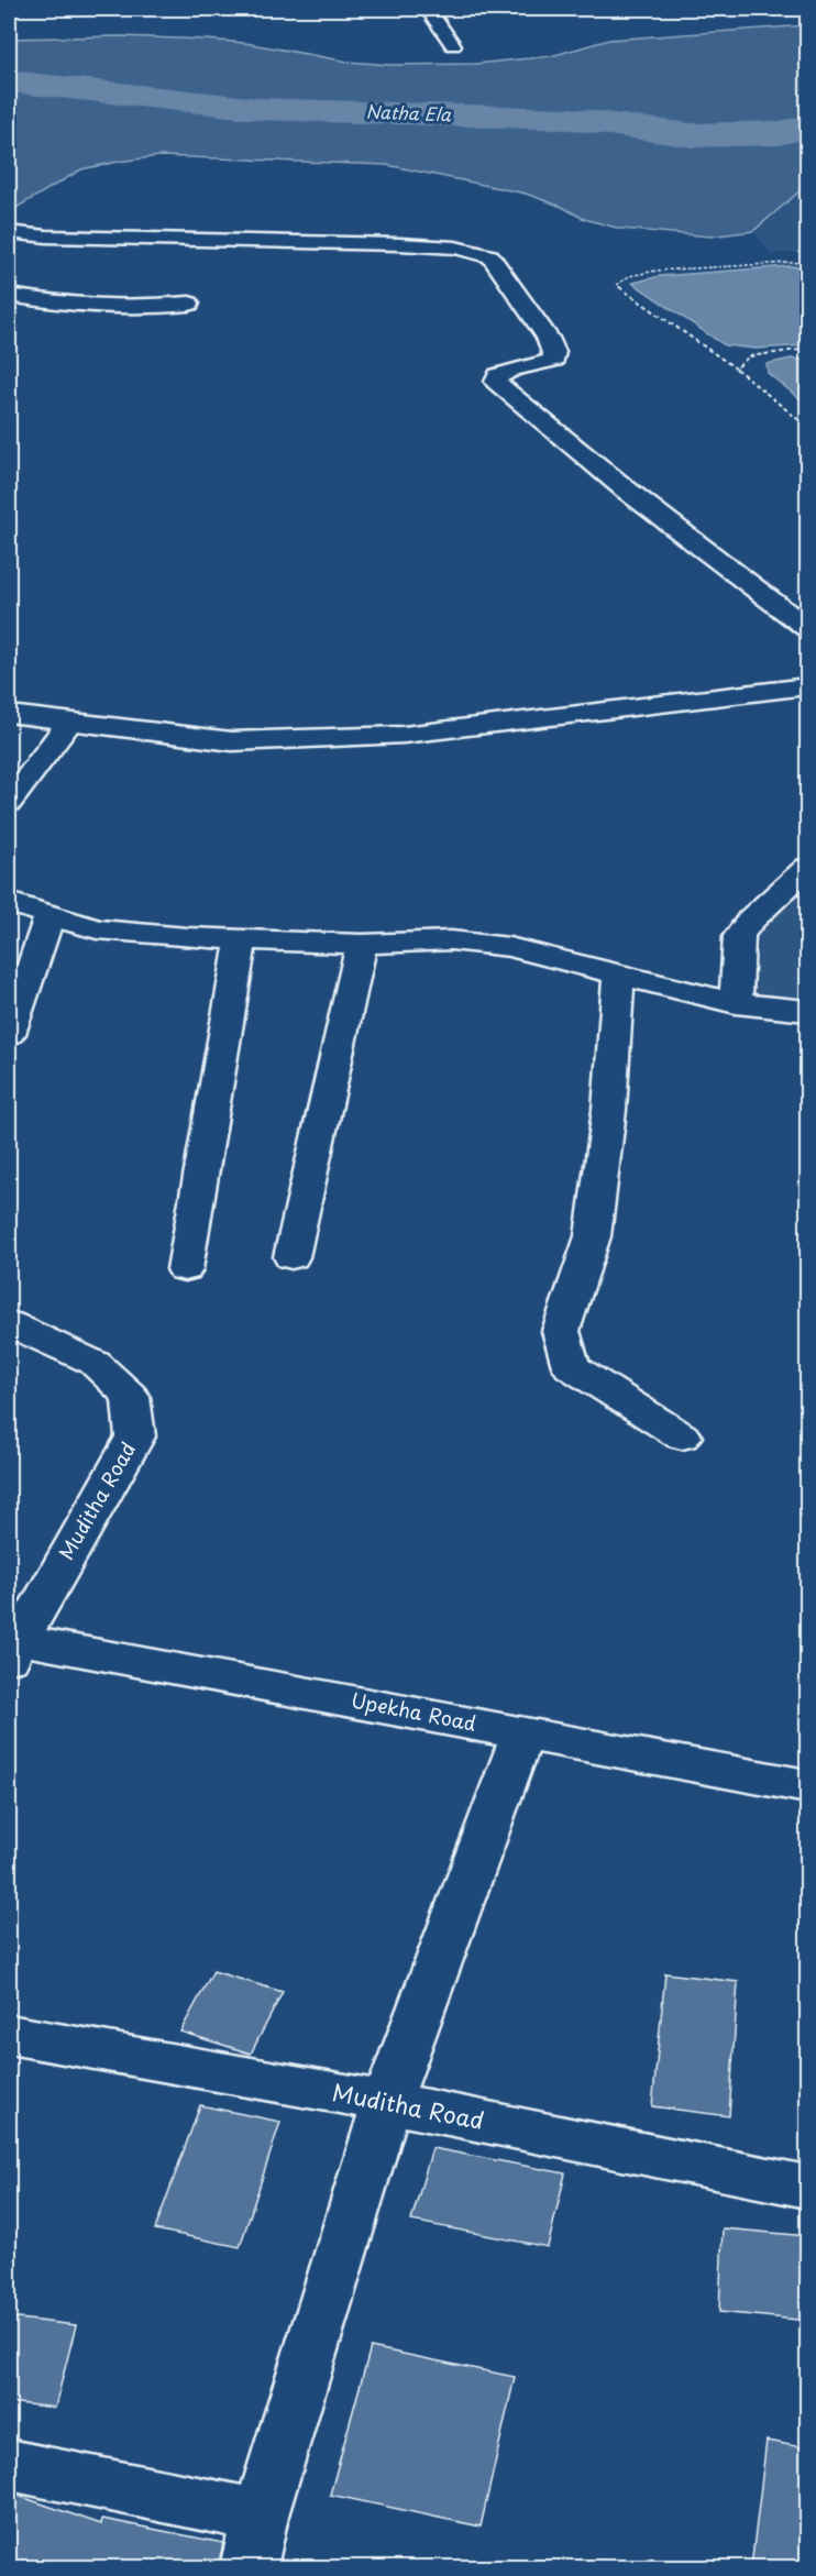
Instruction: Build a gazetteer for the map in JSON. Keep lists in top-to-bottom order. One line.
{"streets":{"street":["Muditha Road","Upekha Road"]},"crossings":[["Muditha Road","Upekha Road"]],"water":["Natha Ela"]}
